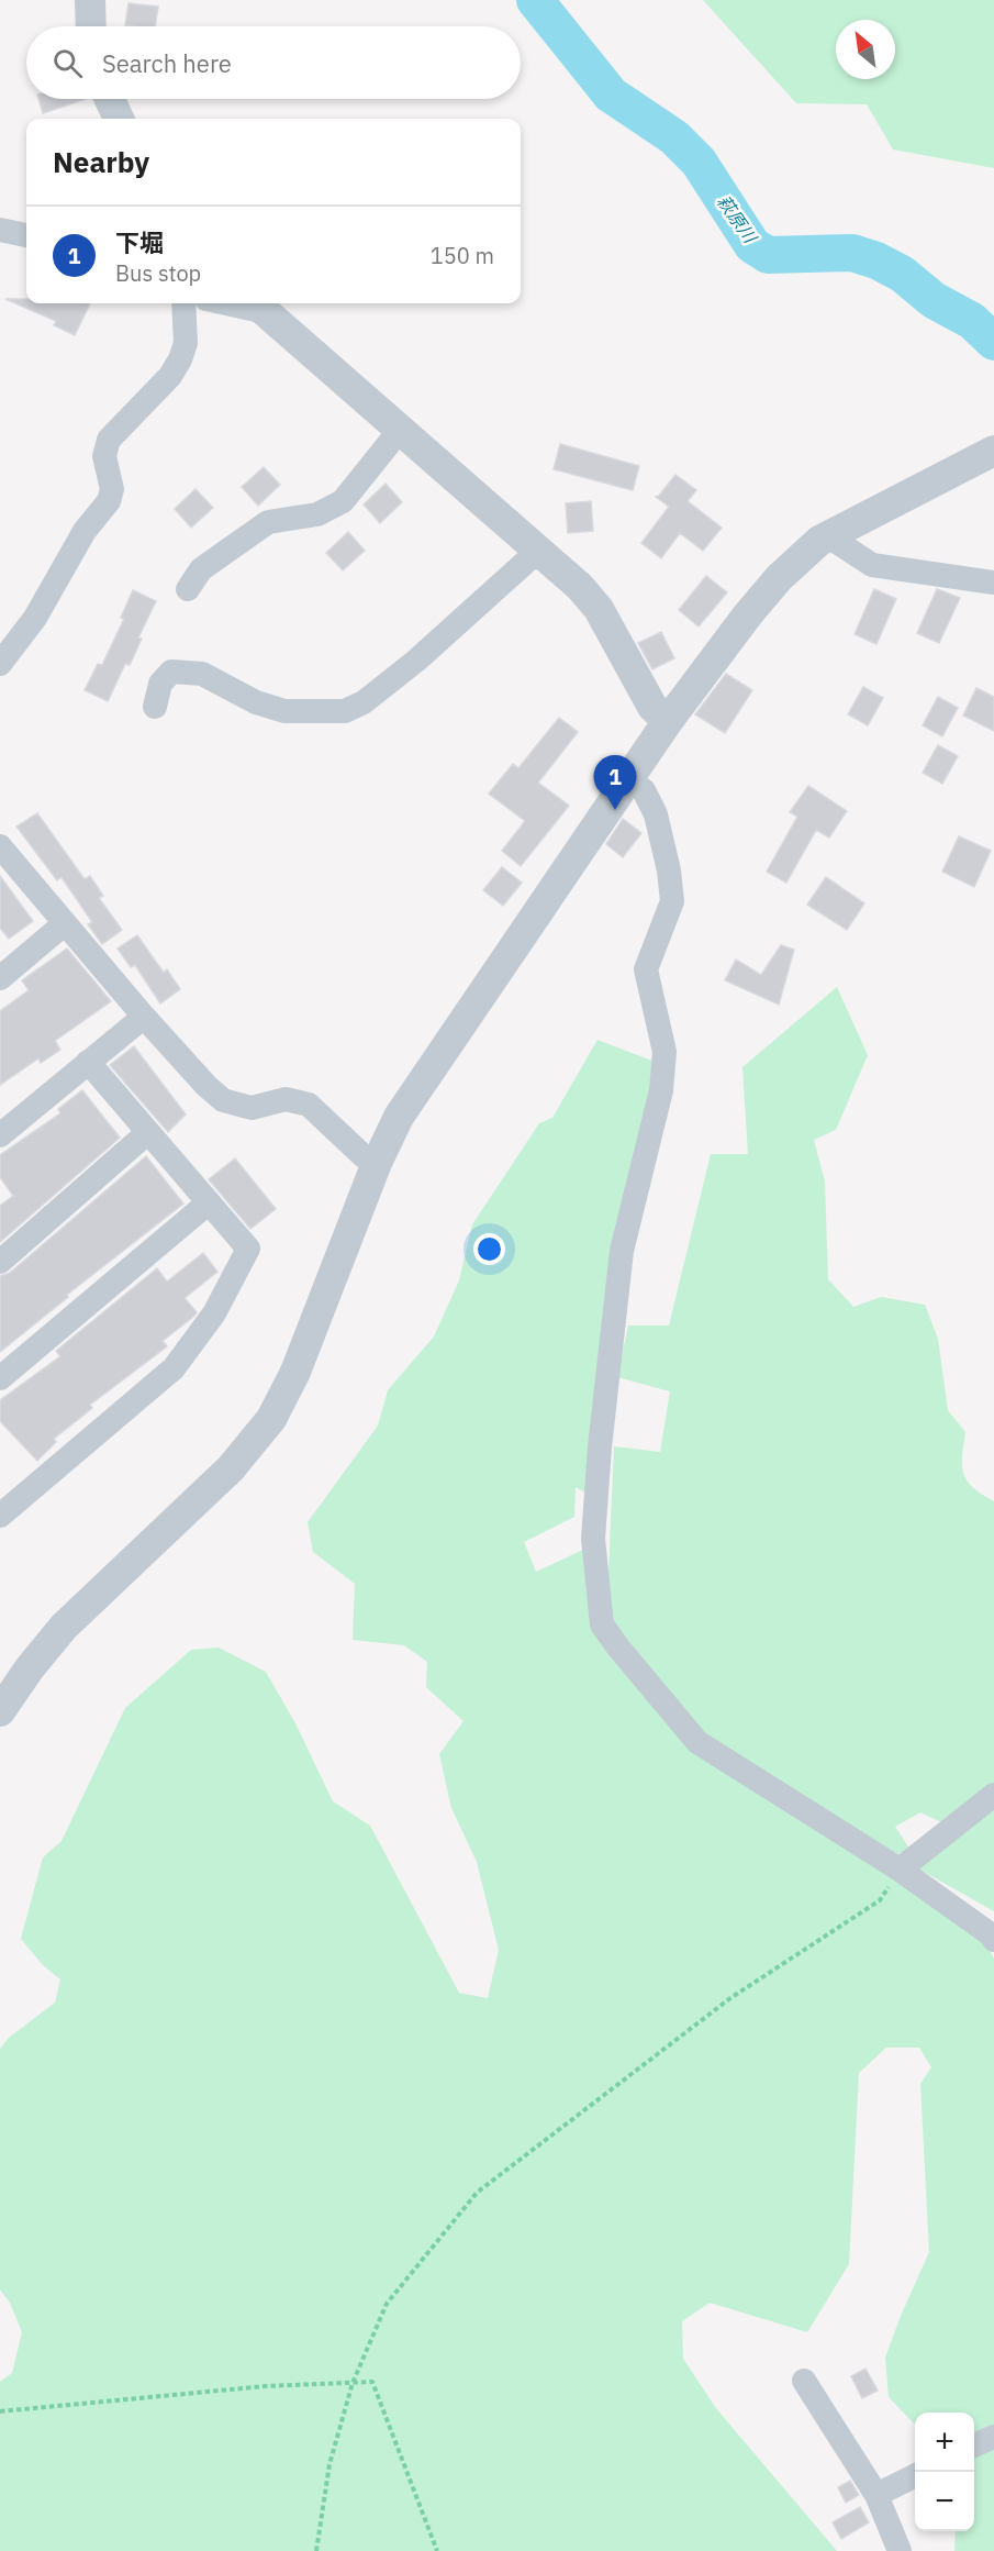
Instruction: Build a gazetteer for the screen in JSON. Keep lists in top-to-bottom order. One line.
{"water":["萩原川"],"north":"top left","page":{"search":"Search here","heading":"Nearby","list":[{"mark":"1","name":"下堀","note":"Bus stop","value":"150 m"}],"pins":"1","map_buttons":["+","−"]}}
